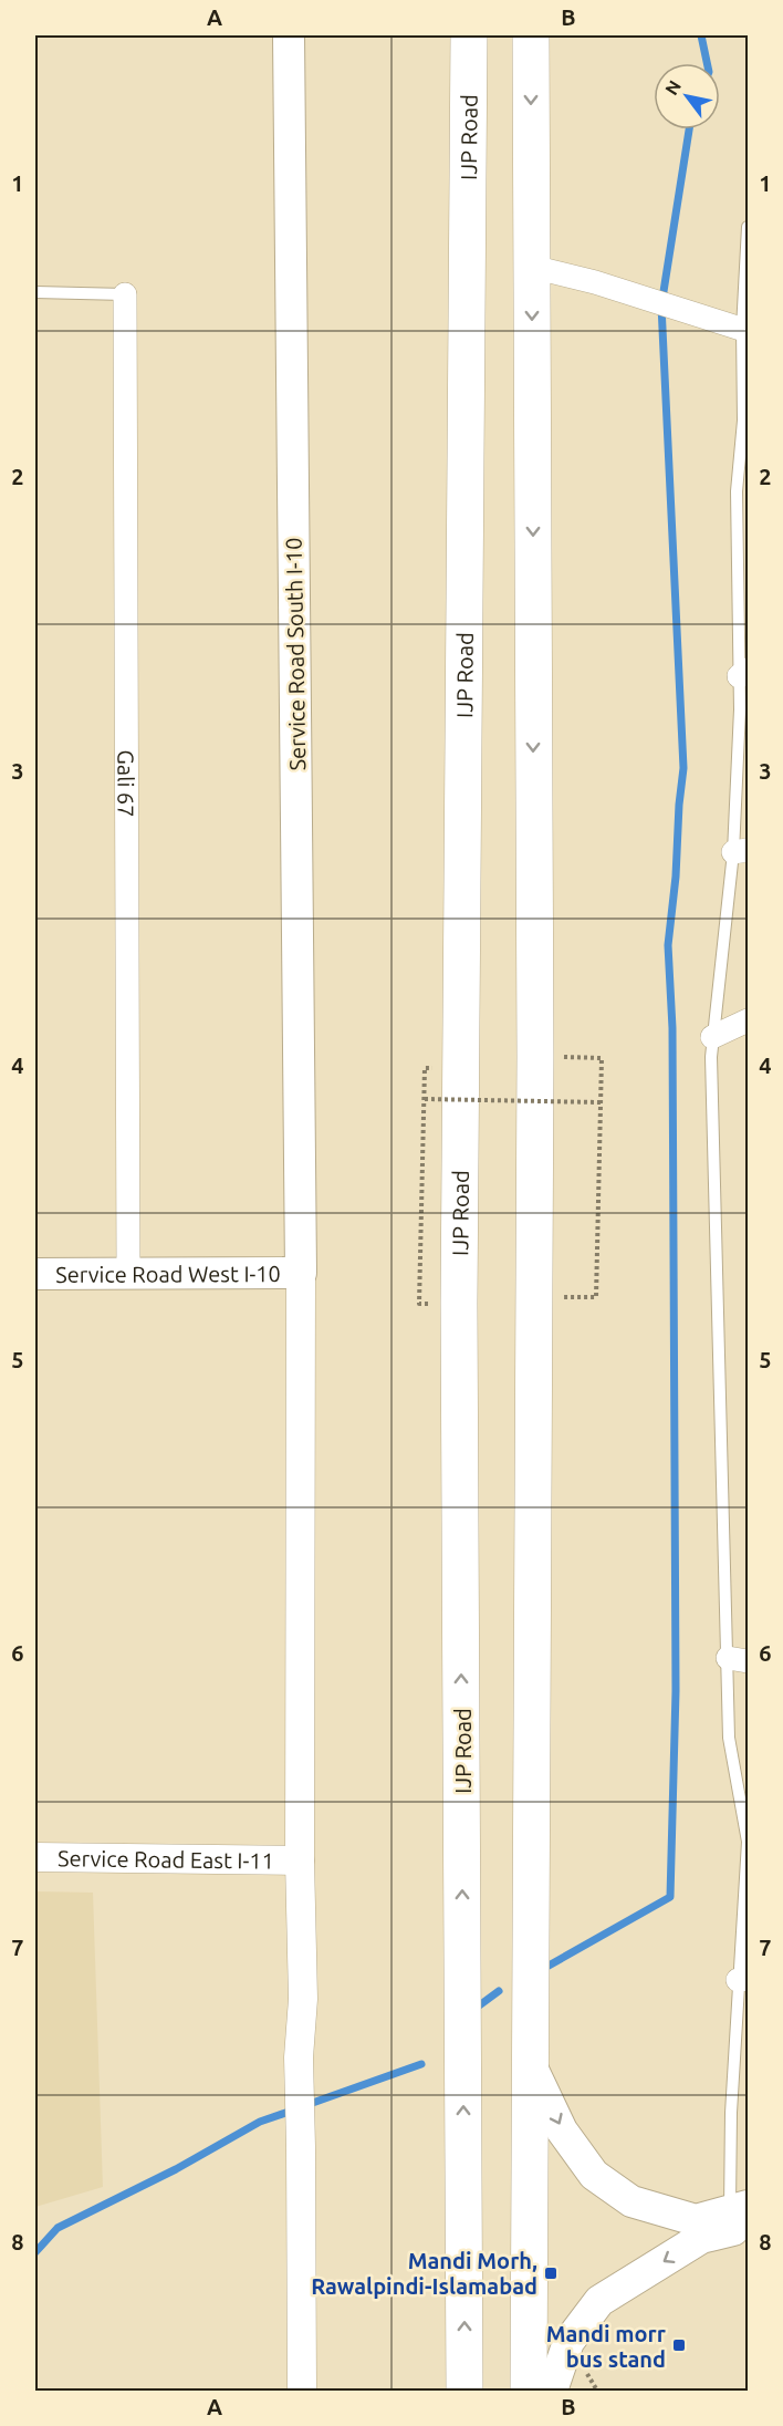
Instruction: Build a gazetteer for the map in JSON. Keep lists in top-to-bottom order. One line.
{"streets":{"highway":["IJP Road"],"main road":["Service Road South I-10","Service Road West I-10"],"street":["Gali 67","Service Road East I-11"]},"crossings":[["Service Road South I-10","Service Road West I-10"],["Gali 67","Service Road West I-10"]],"places":{"transit":["Mandi Morh, Rawalpindi-Islamabad","Mandi morr bus stand"]},"north":"top left","grid":{"columns":["A","B"],"rows":["1","2","3","4","5","6","7","8"]}}
